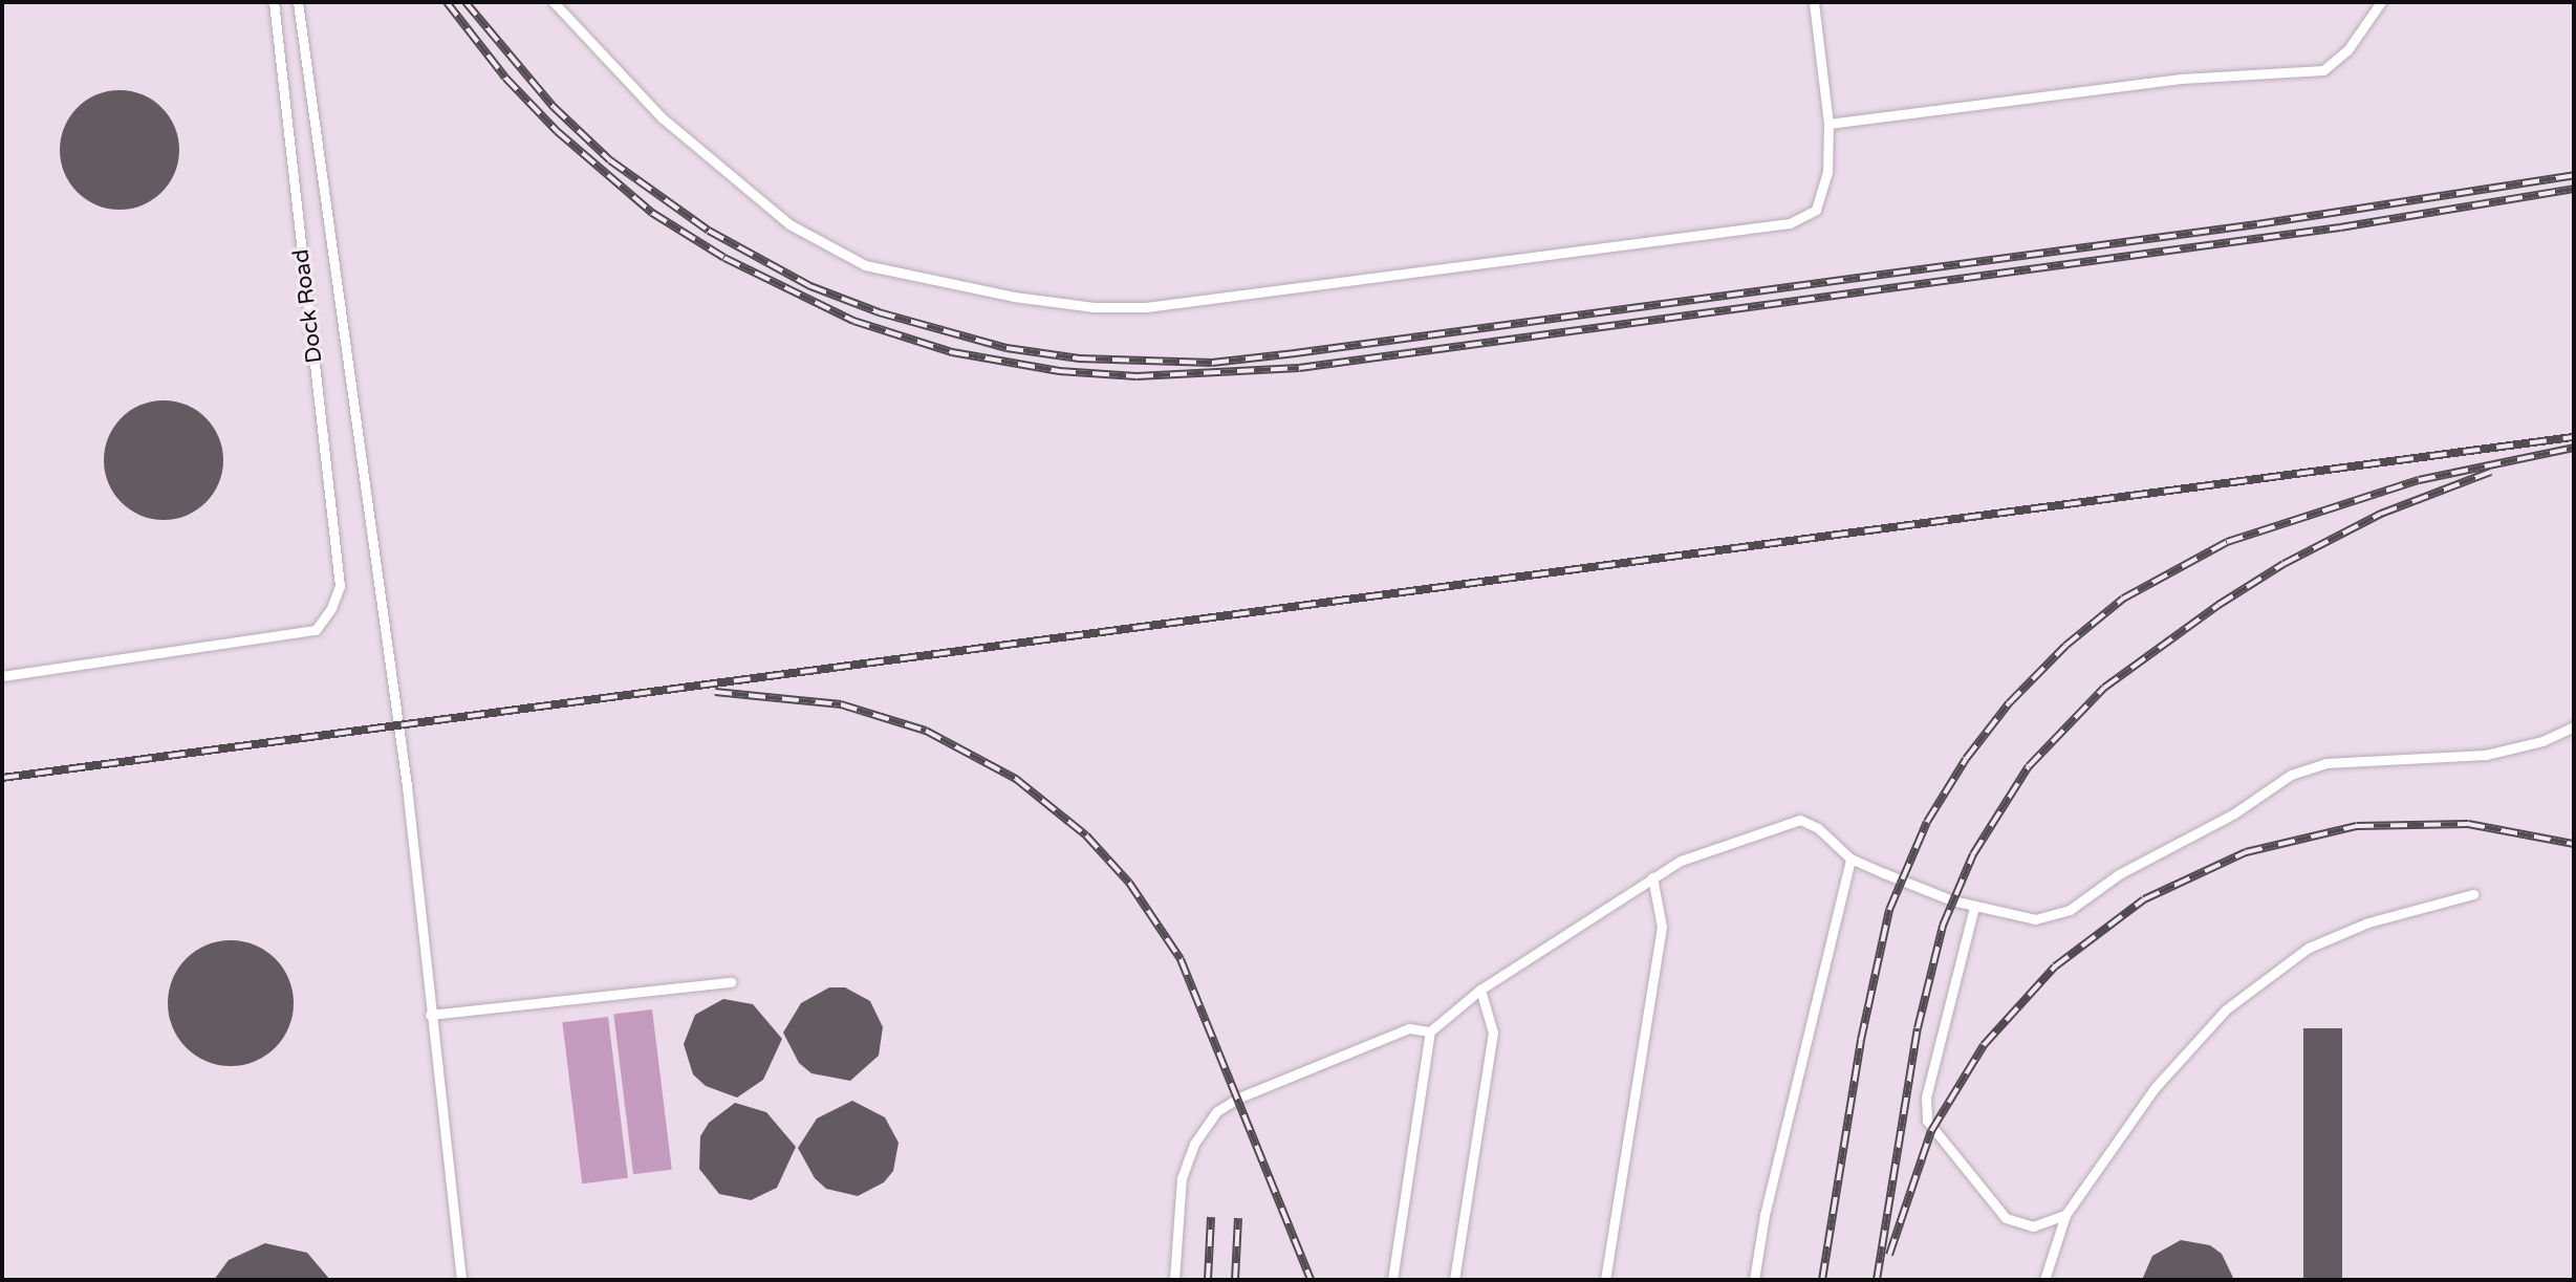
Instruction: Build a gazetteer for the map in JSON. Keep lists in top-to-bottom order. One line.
{"streets":{"lane":["Dock Road"]}}
